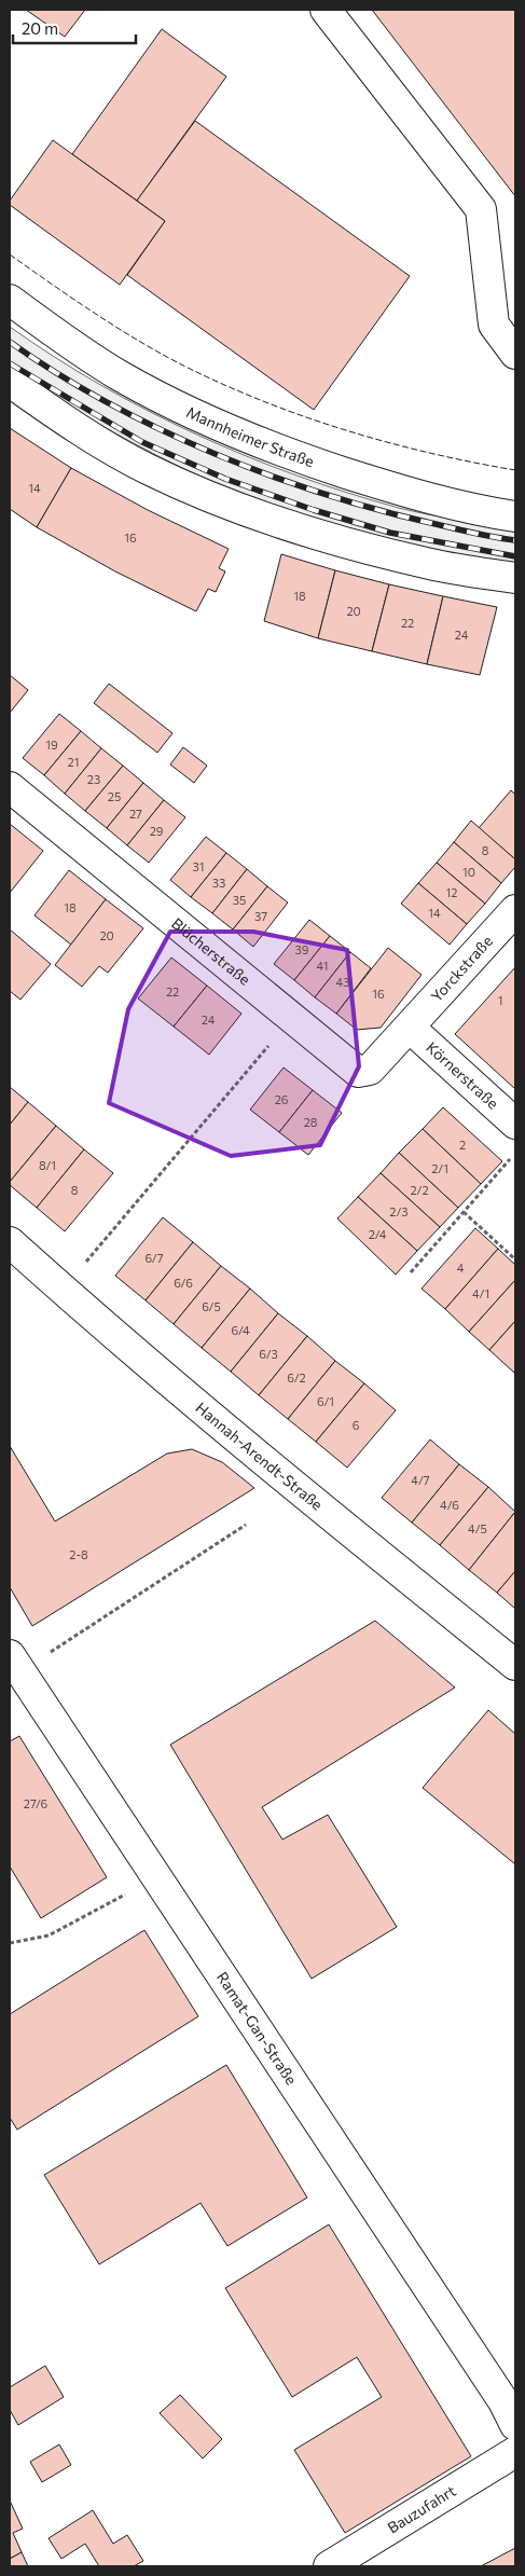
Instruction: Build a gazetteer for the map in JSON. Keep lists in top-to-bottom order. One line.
{"streets":{"street":["Mannheimer Straße","Blücherstraße","Yorckstraße","Körnerstraße","Hannah-Arendt-Straße","Ramat-Gan-Straße","Bauzufahrt"]},"crossings":[["Blücherstraße","Yorckstraße"],["Blücherstraße","Körnerstraße"],["Yorckstraße","Körnerstraße"]],"house_numbers":["14","16","18","20","22","24","19","21","23","25","27","29","8","31","10","33","12","35","18","14","37","20","39","41","43","22","16","1","24","26","28","2","8/1","2/1","8","2/2","2/3","2/4","6/7","4","6/6","4/1","6/5","6/4","6/3","6/2","6/1","6","4/7","4/6","4/5","2-8","27/6"],"scale_bar":"20 m"}
